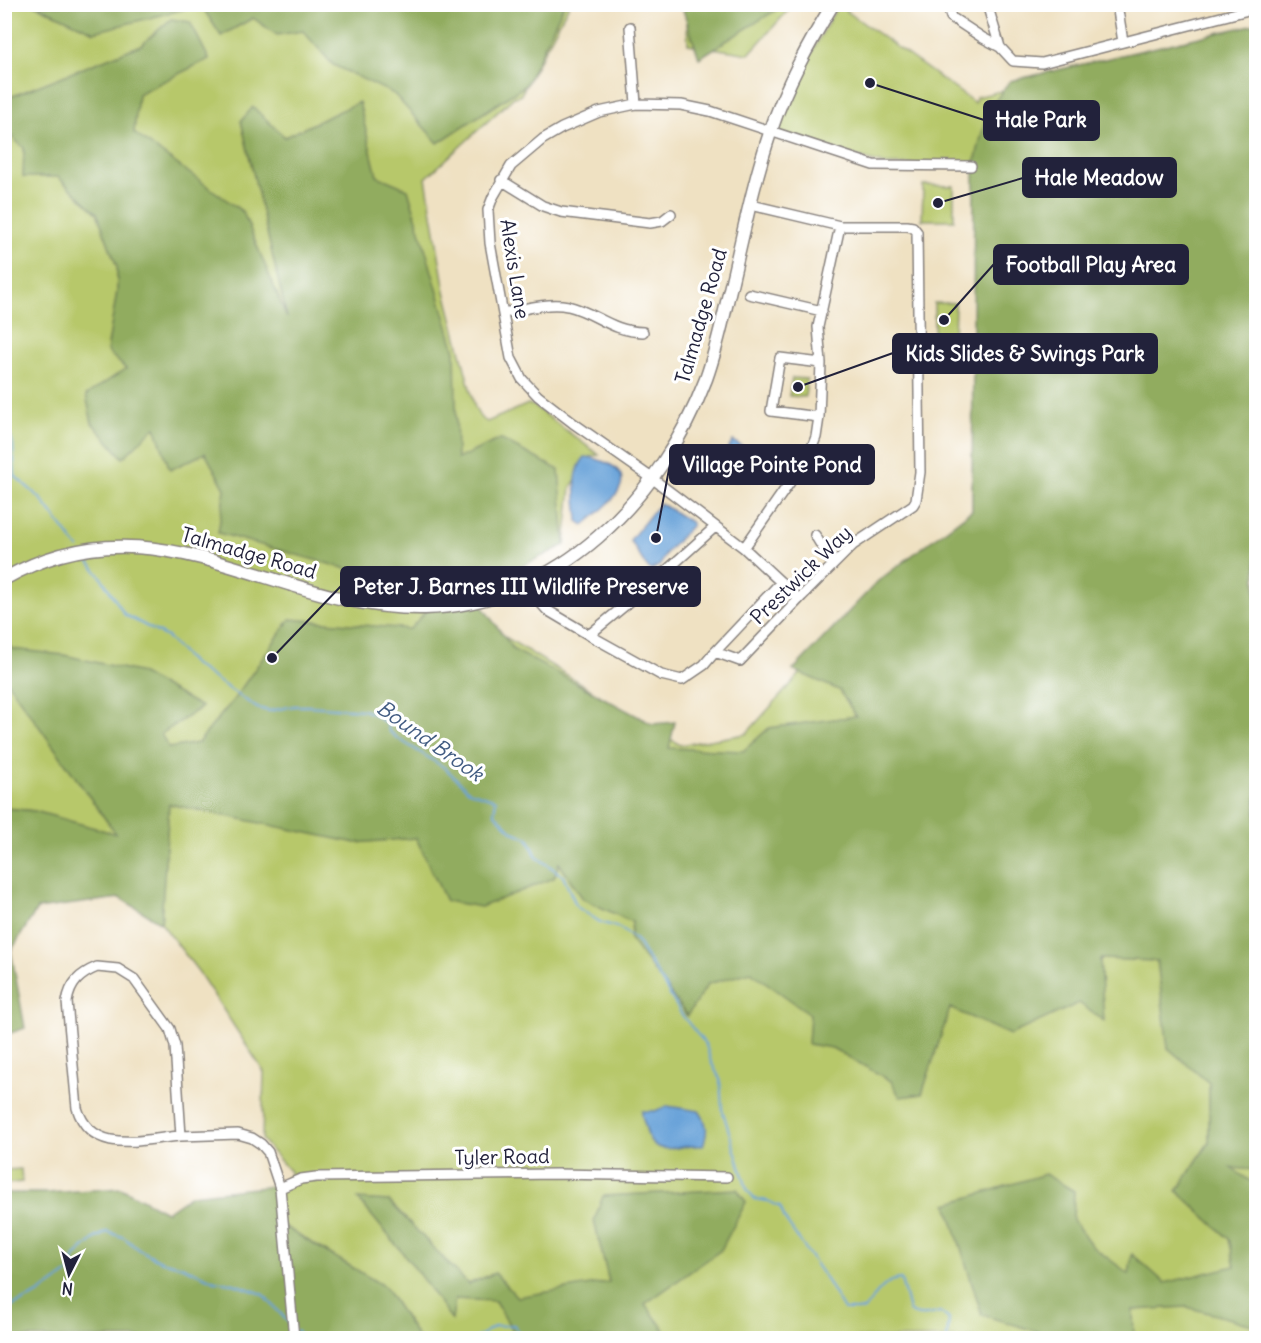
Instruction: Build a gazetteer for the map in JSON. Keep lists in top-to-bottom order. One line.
{"streets":{"street":["Alexis Lane","Talmadge Road","Prestwick Way","Tyler Road"]},"crossings":[["Alexis Lane","Talmadge Road"],["Alexis Lane","Prestwick Way"],["Talmadge Road","Prestwick Way"]],"water":["Bound Brook"],"places":["Hale Park","Hale Meadow","Football Play Area","Kids Slides & Swings Park","Village Pointe Pond","Peter J. Barnes III Wildlife Preserve"],"north":"bottom"}
